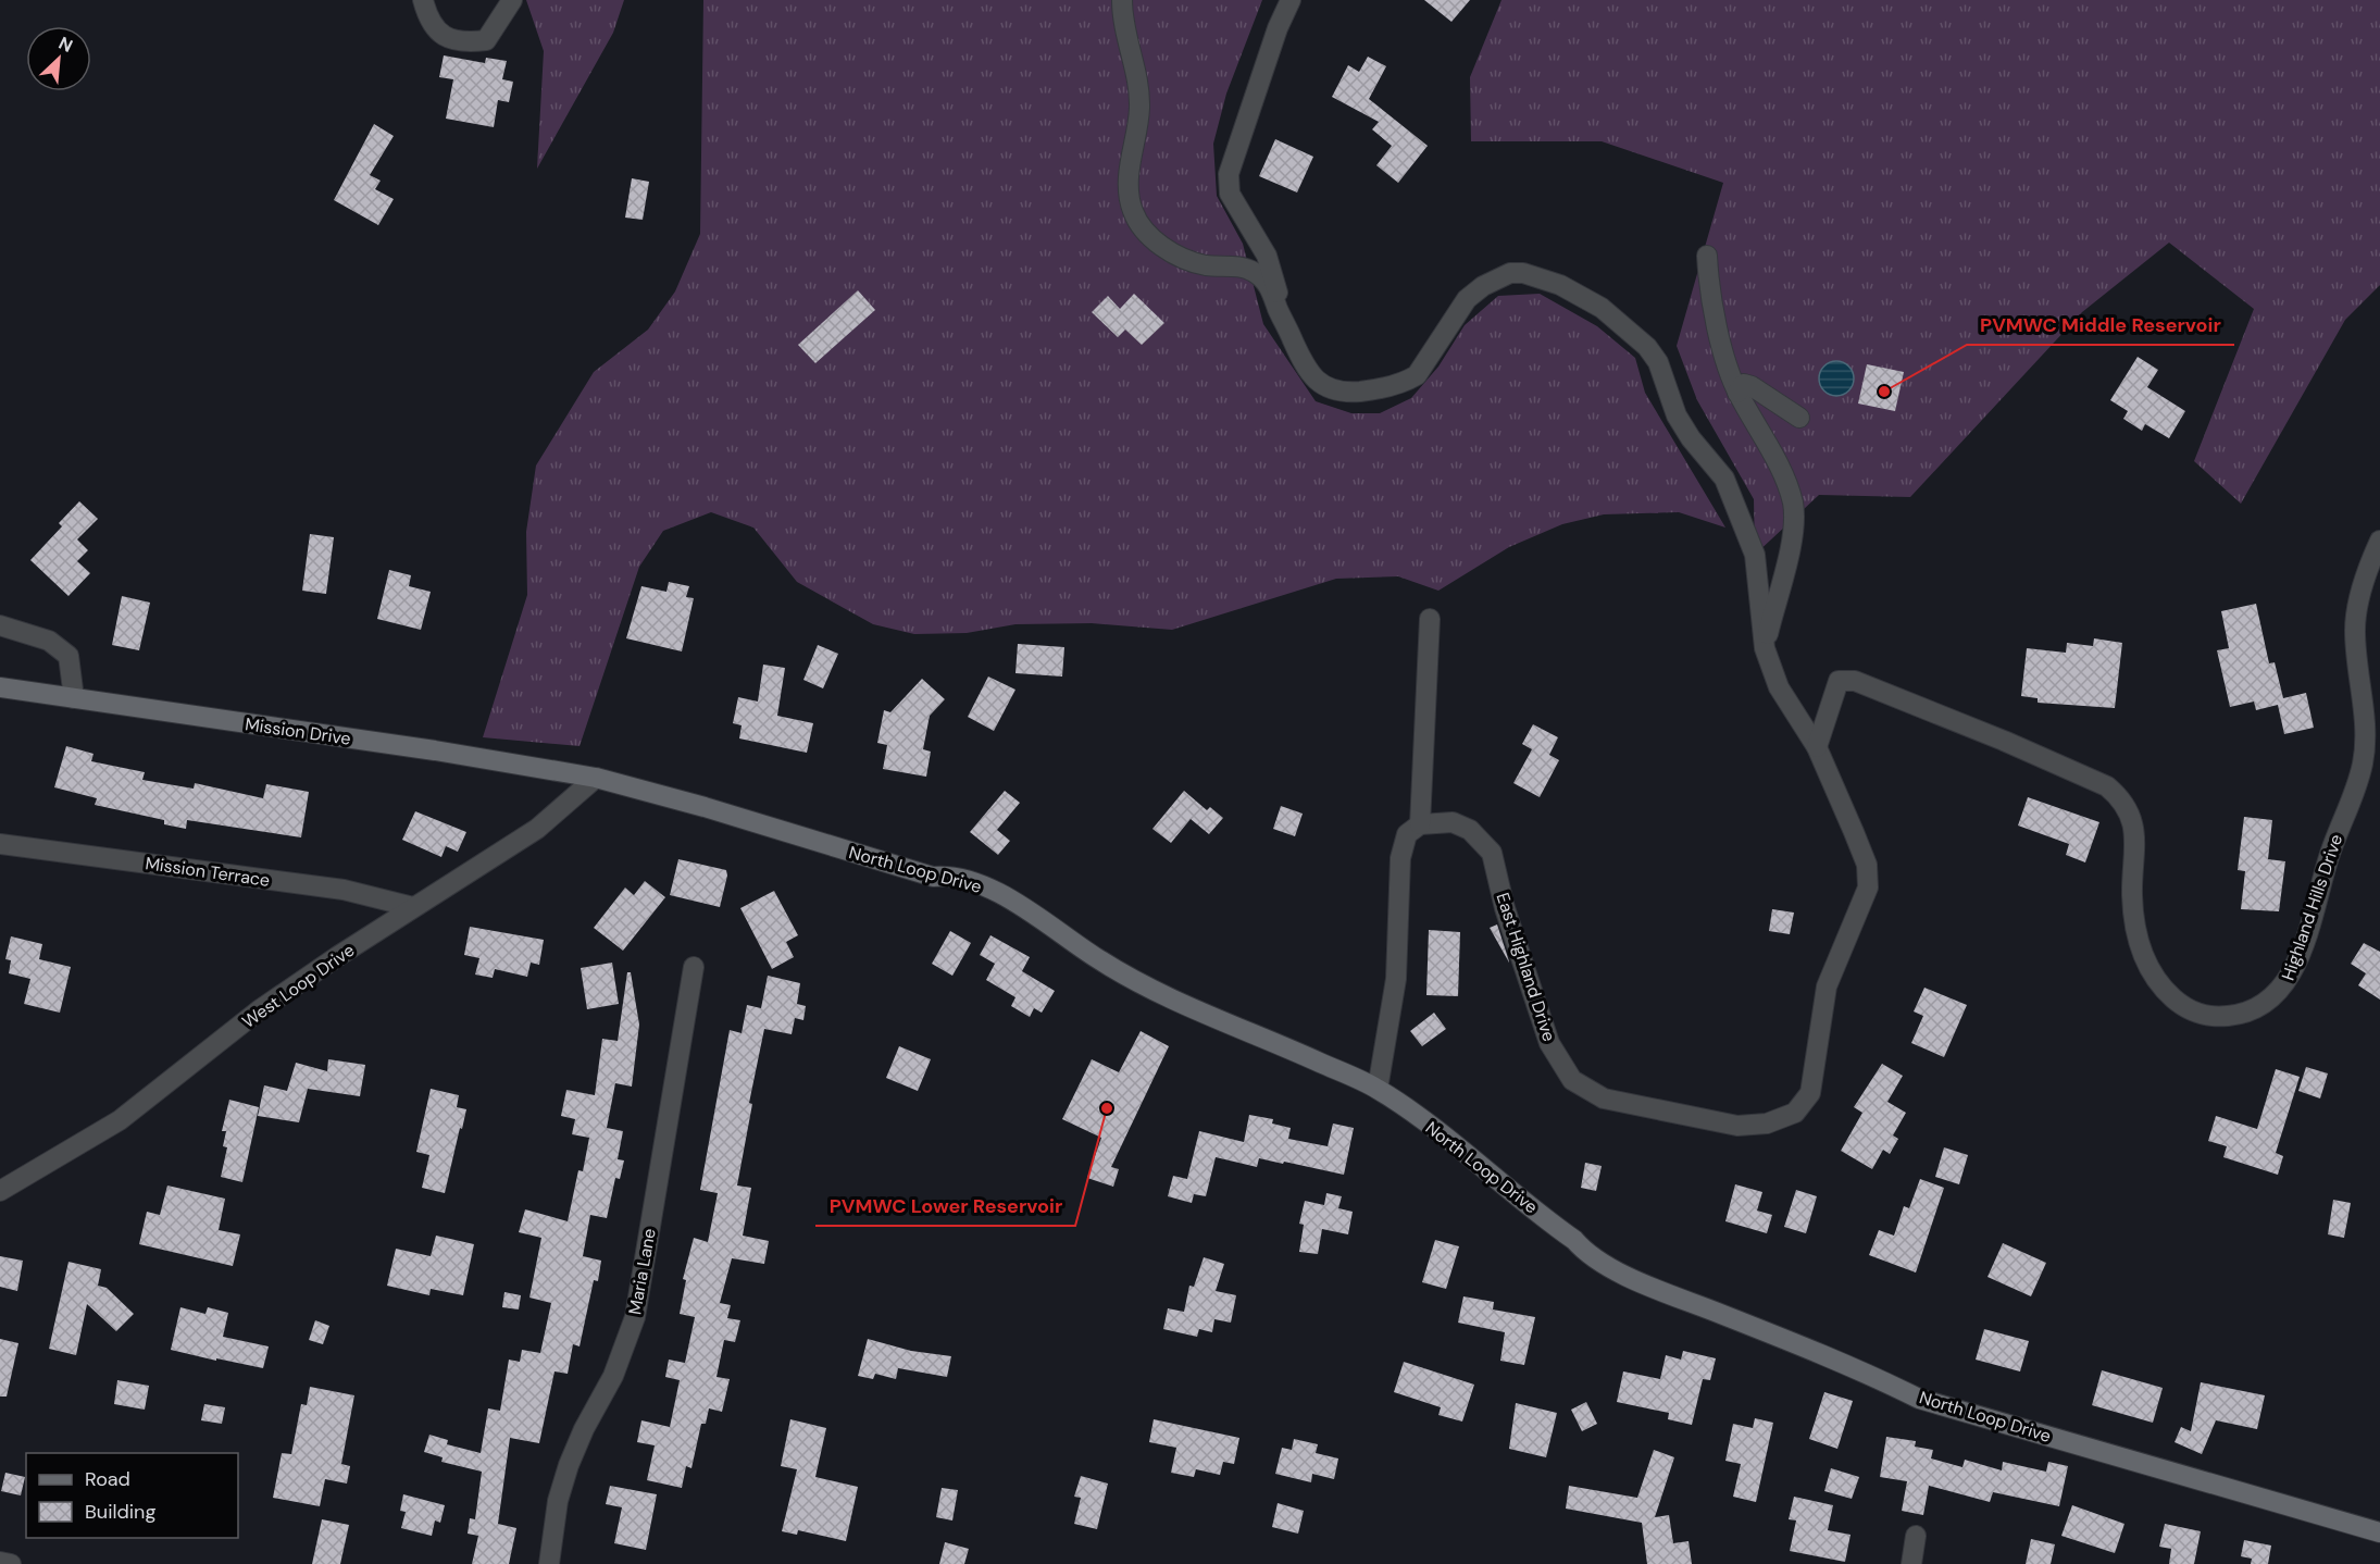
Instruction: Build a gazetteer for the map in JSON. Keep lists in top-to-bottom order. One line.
{"streets":{"street":["Mission Drive","North Loop Drive","Mission Terrace","Highland Hills Drive","East Highland Drive","West Loop Drive","Maria Lane"]},"crossings":[["Mission Drive","North Loop Drive"],["Mission Drive","West Loop Drive"],["North Loop Drive","West Loop Drive"],["Mission Terrace","West Loop Drive"],["Highland Hills Drive","East Highland Drive"]],"places":["PVMWC Middle Reservoir","PVMWC Lower Reservoir"],"legend":["Road","Building"],"north":"top right"}
